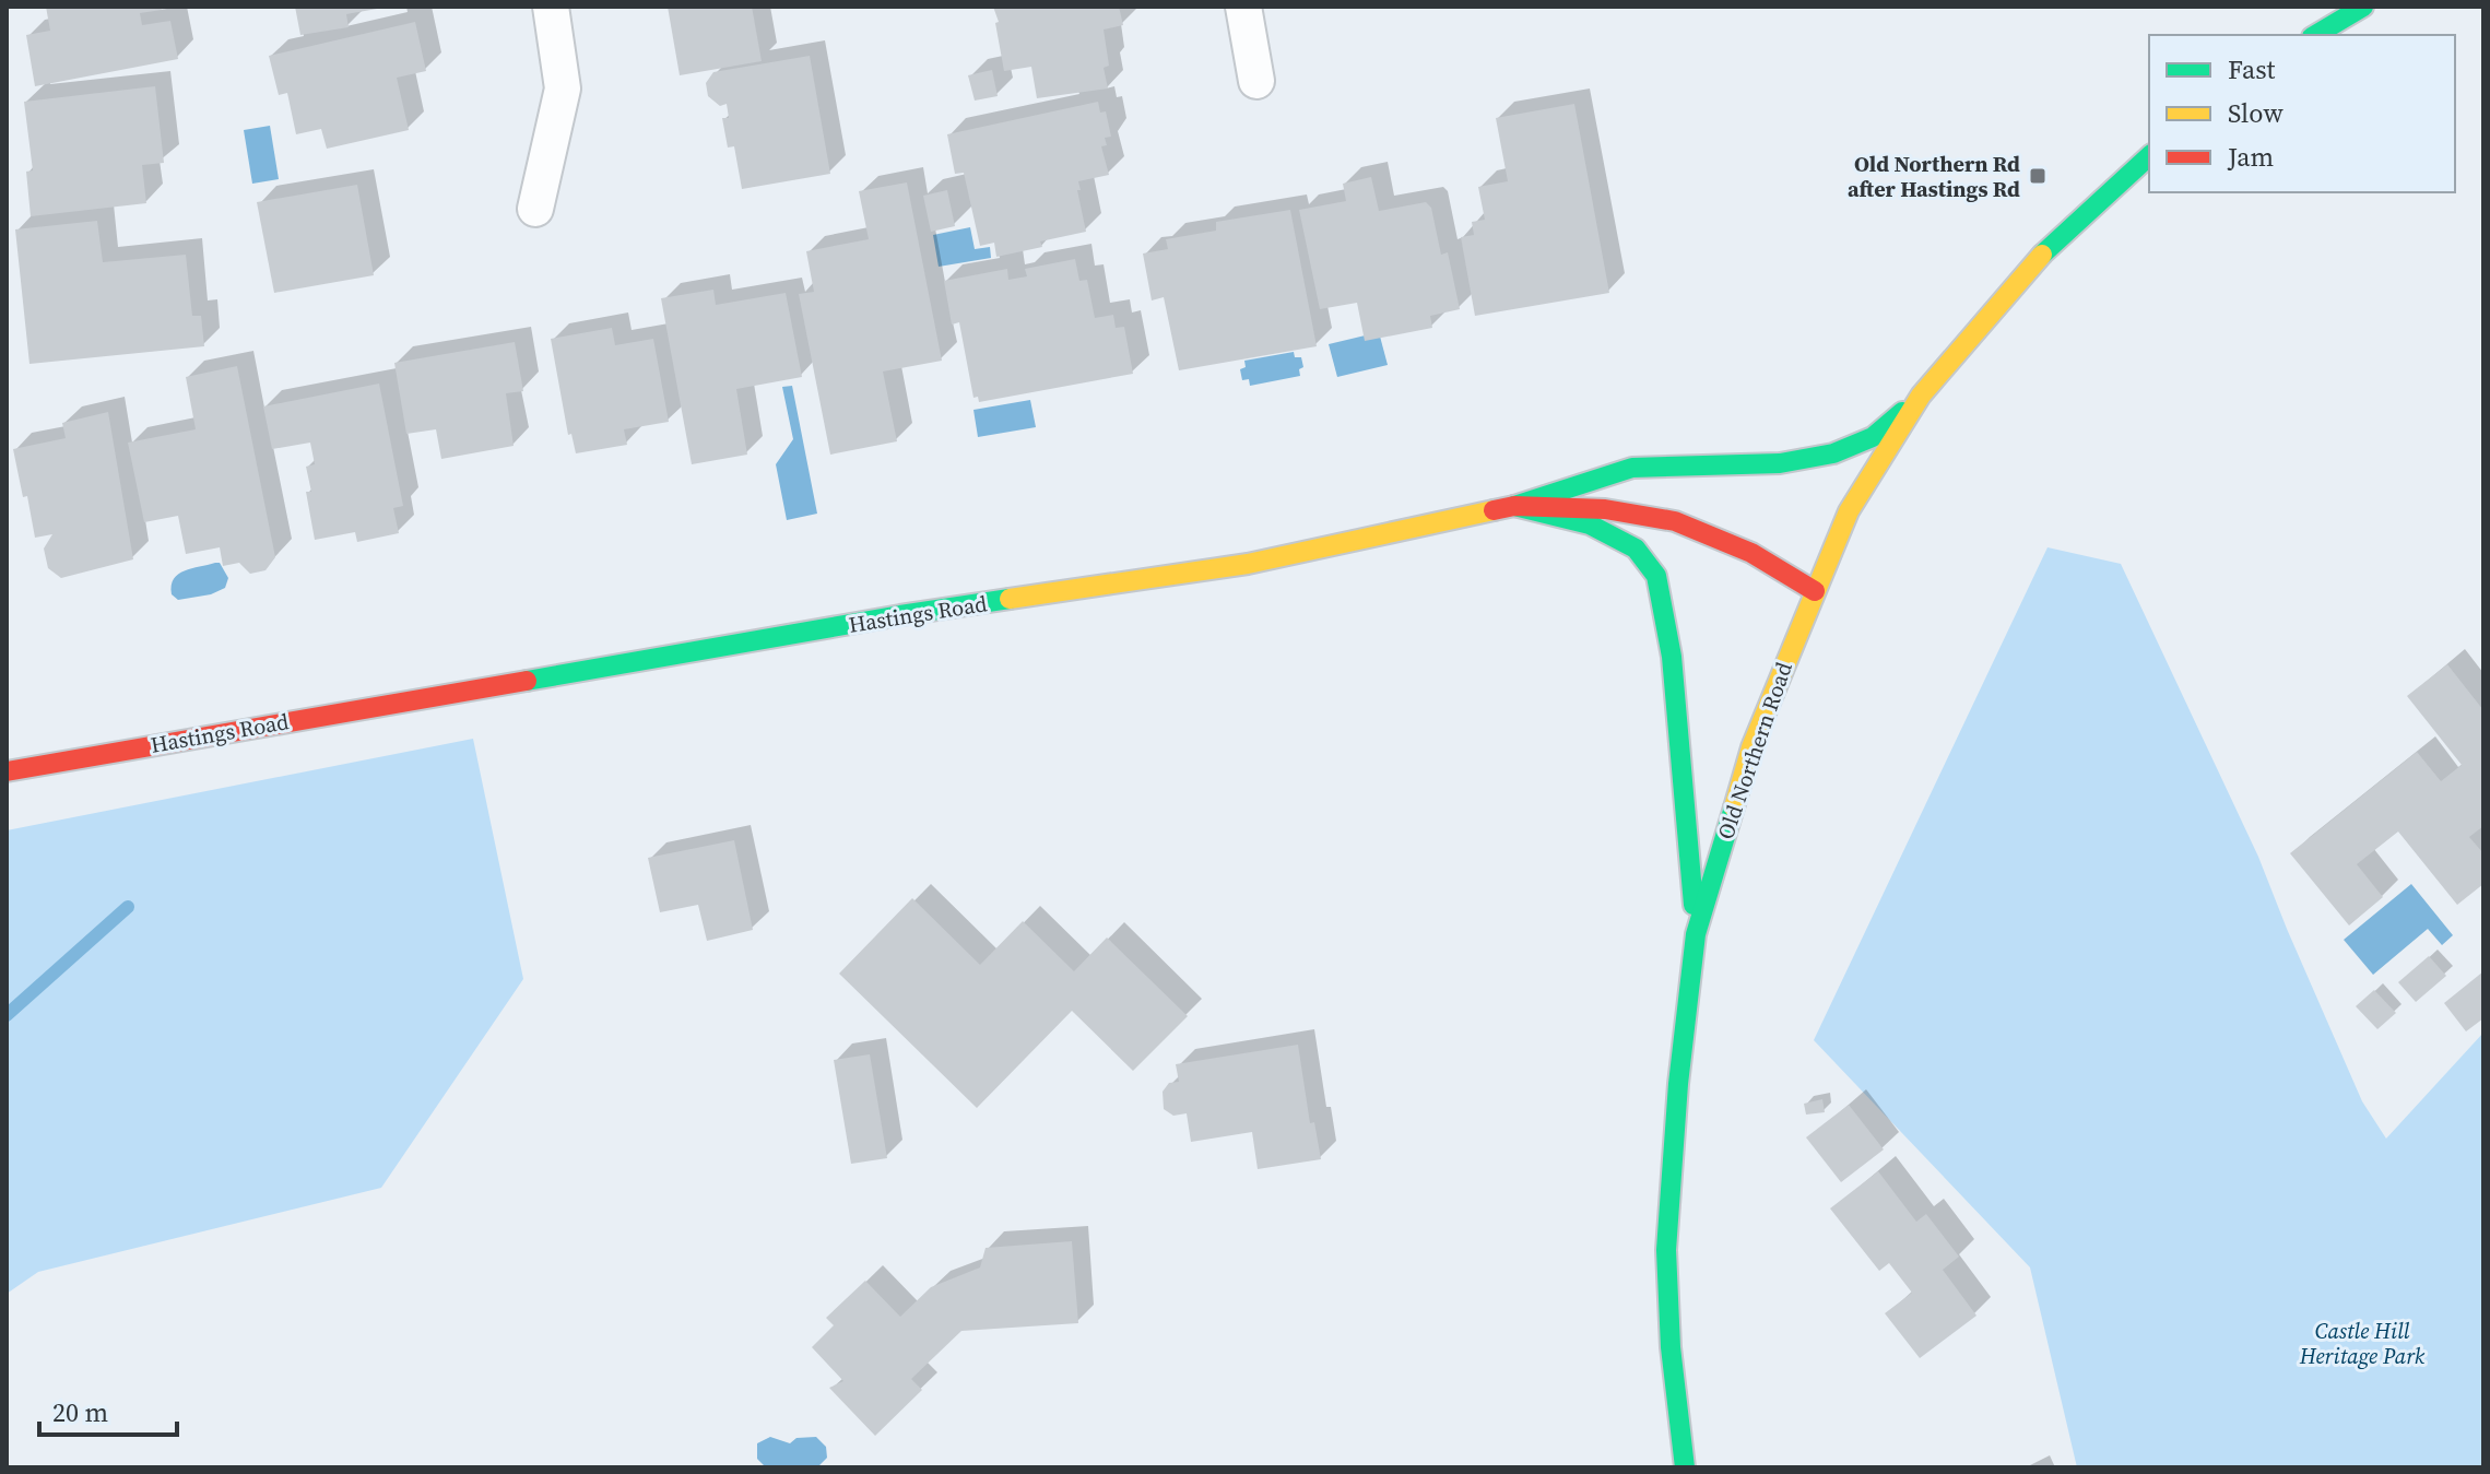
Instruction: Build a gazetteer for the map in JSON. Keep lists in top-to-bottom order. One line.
{"streets":{"main road":["Hastings Road","Old Northern Road"]},"crossings":[["Hastings Road","Old Northern Road"]],"parks":["Castle Hill Heritage Park"],"places":{"transit":["Old Northern Rd after Hastings Rd"]},"legend":["Fast","Slow","Jam"],"scale_bar":"20 m"}
